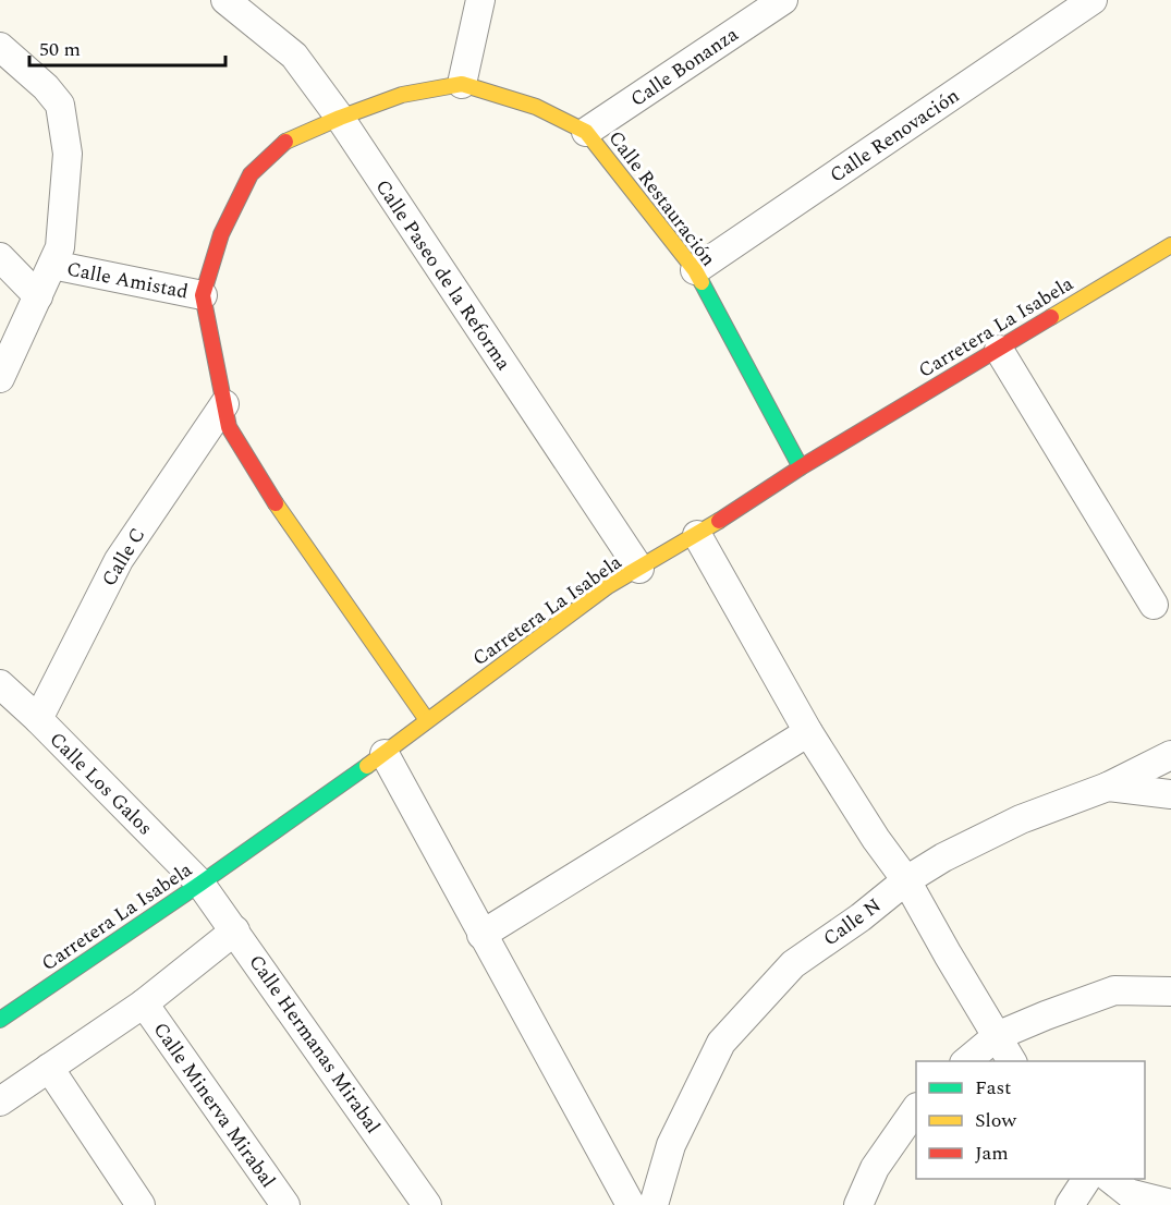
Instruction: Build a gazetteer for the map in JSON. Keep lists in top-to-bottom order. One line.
{"streets":{"main road":["Calle Restauración","Carretera La Isabela"],"street":["Calle Bonanza","Calle Renovación","Calle Paseo de la Reforma","Calle Amistad","Calle C","Calle Los Galos","Calle N","Calle Hermanas Mirabal","Calle Minerva Mirabal"]},"crossings":[["Calle Bonanza","Calle Restauración"],["Calle Renovación","Calle Restauración"],["Calle Restauración","Calle Paseo de la Reforma"],["Calle Restauración","Calle Amistad"],["Calle Restauración","Carretera La Isabela"],["Calle Restauración","Calle C"],["Calle Paseo de la Reforma","Carretera La Isabela"],["Carretera La Isabela","Calle Los Galos"],["Carretera La Isabela","Calle Hermanas Mirabal"],["Calle C","Calle Los Galos"],["Calle Los Galos","Calle Hermanas Mirabal"]],"legend":["Fast","Slow","Jam"],"scale_bar":"50 m"}
